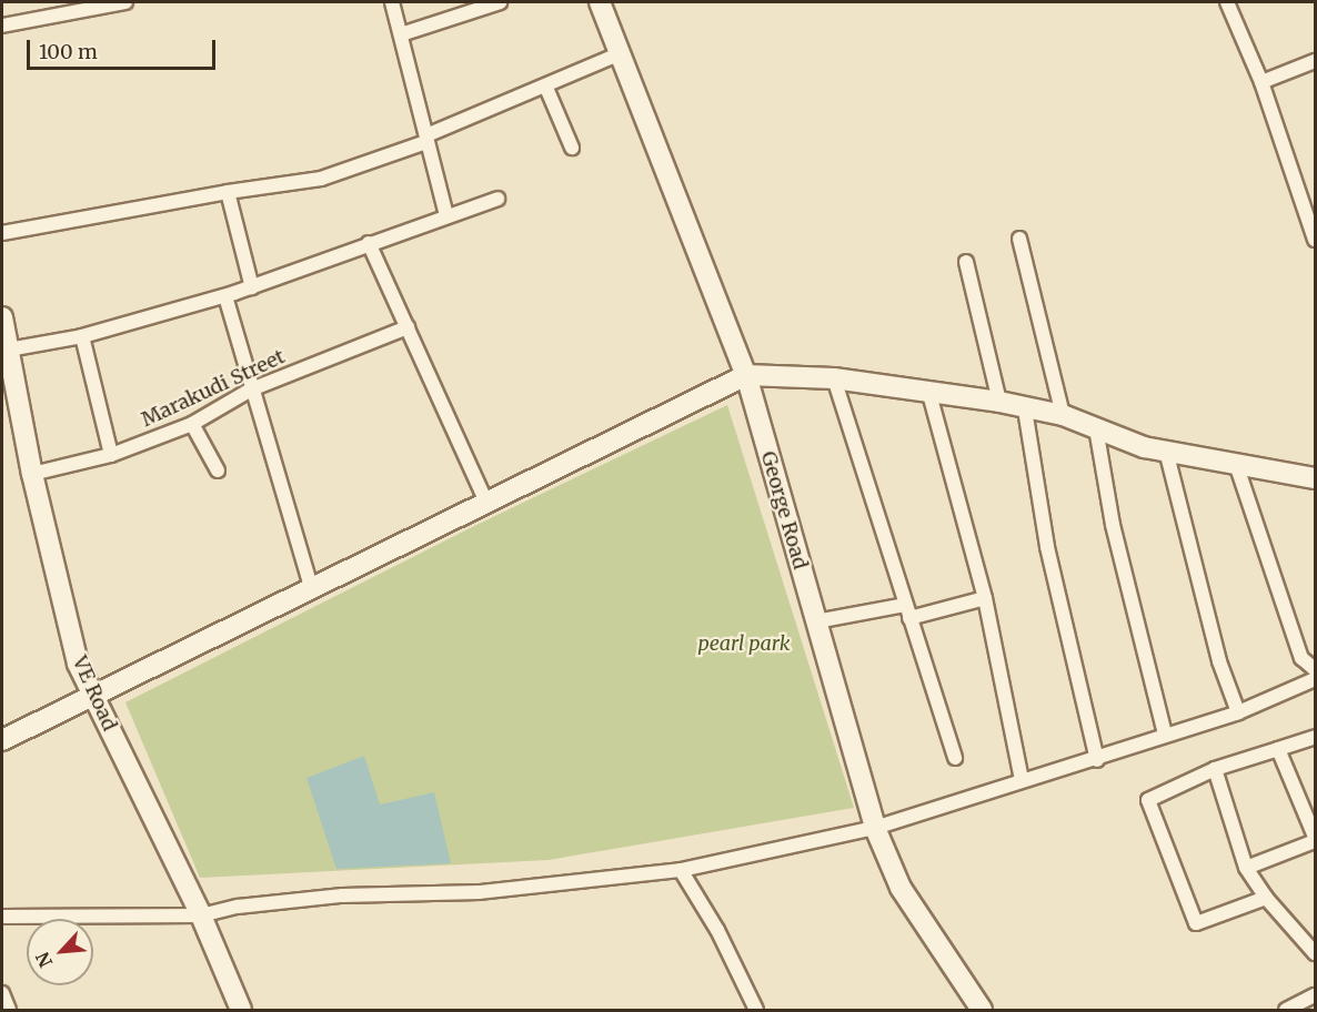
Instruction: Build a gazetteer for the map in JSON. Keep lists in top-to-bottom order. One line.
{"streets":{"main road":["George Road","VE Road"],"street":["Marakudi Street"]},"crossings":[["Marakudi Street","VE Road"]],"parks":["pearl park"],"scale_bar":"100 m","north":"bottom left"}
